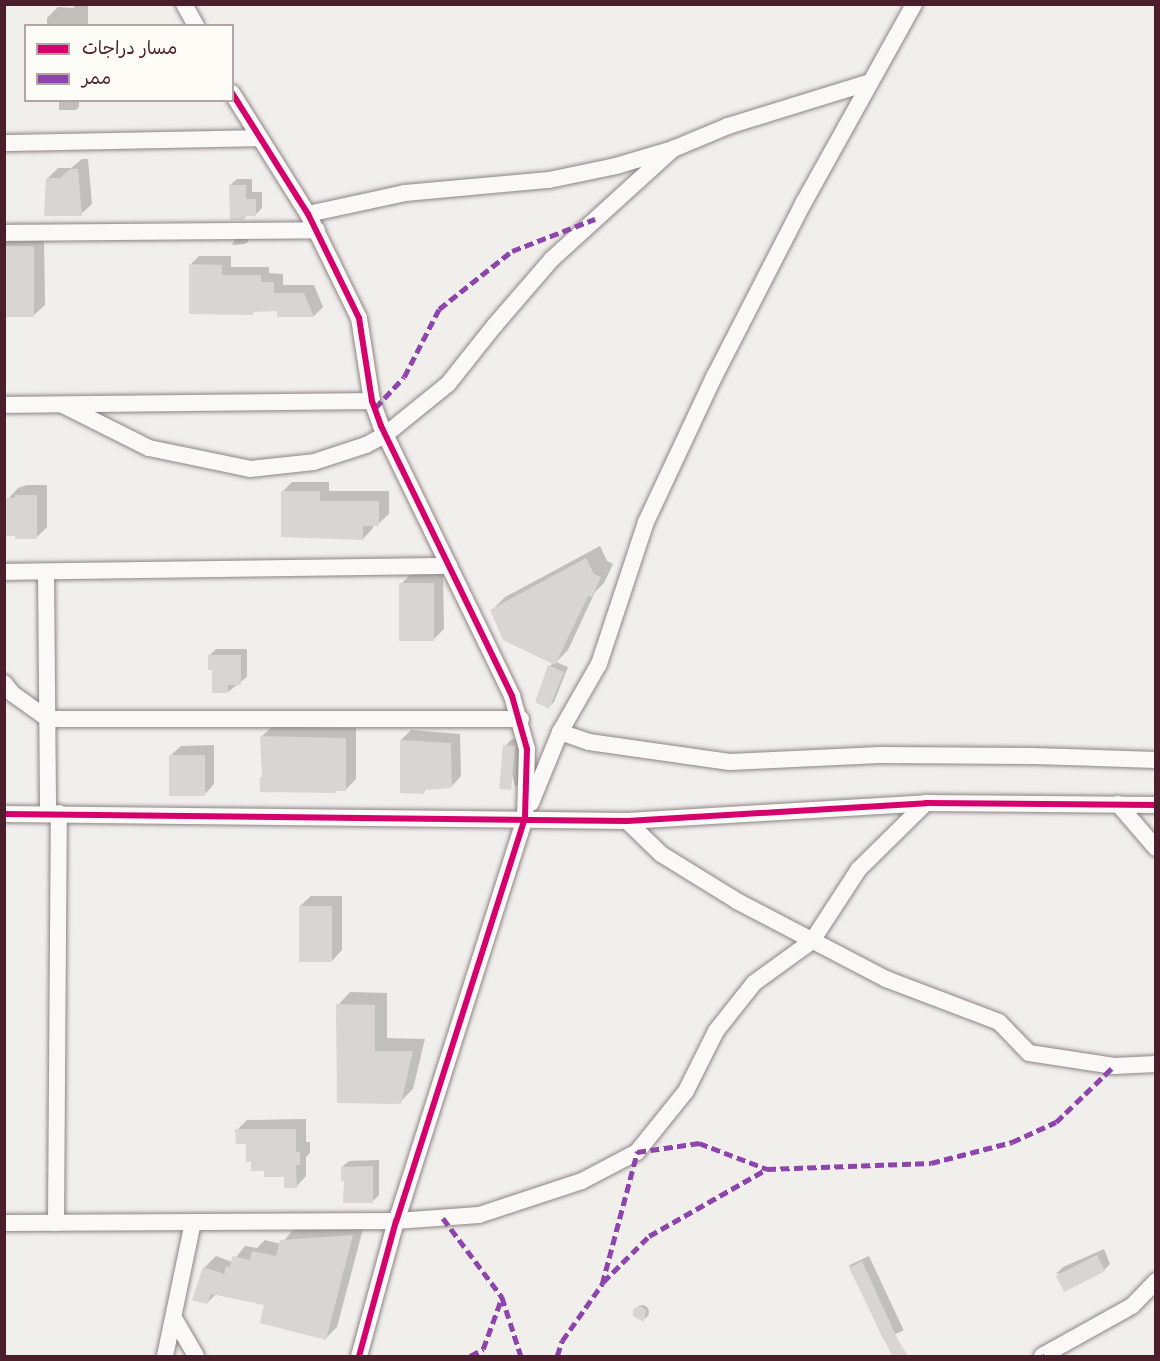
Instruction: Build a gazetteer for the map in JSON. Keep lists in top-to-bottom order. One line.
{"legend":["مسار دراجات","ممر"]}
